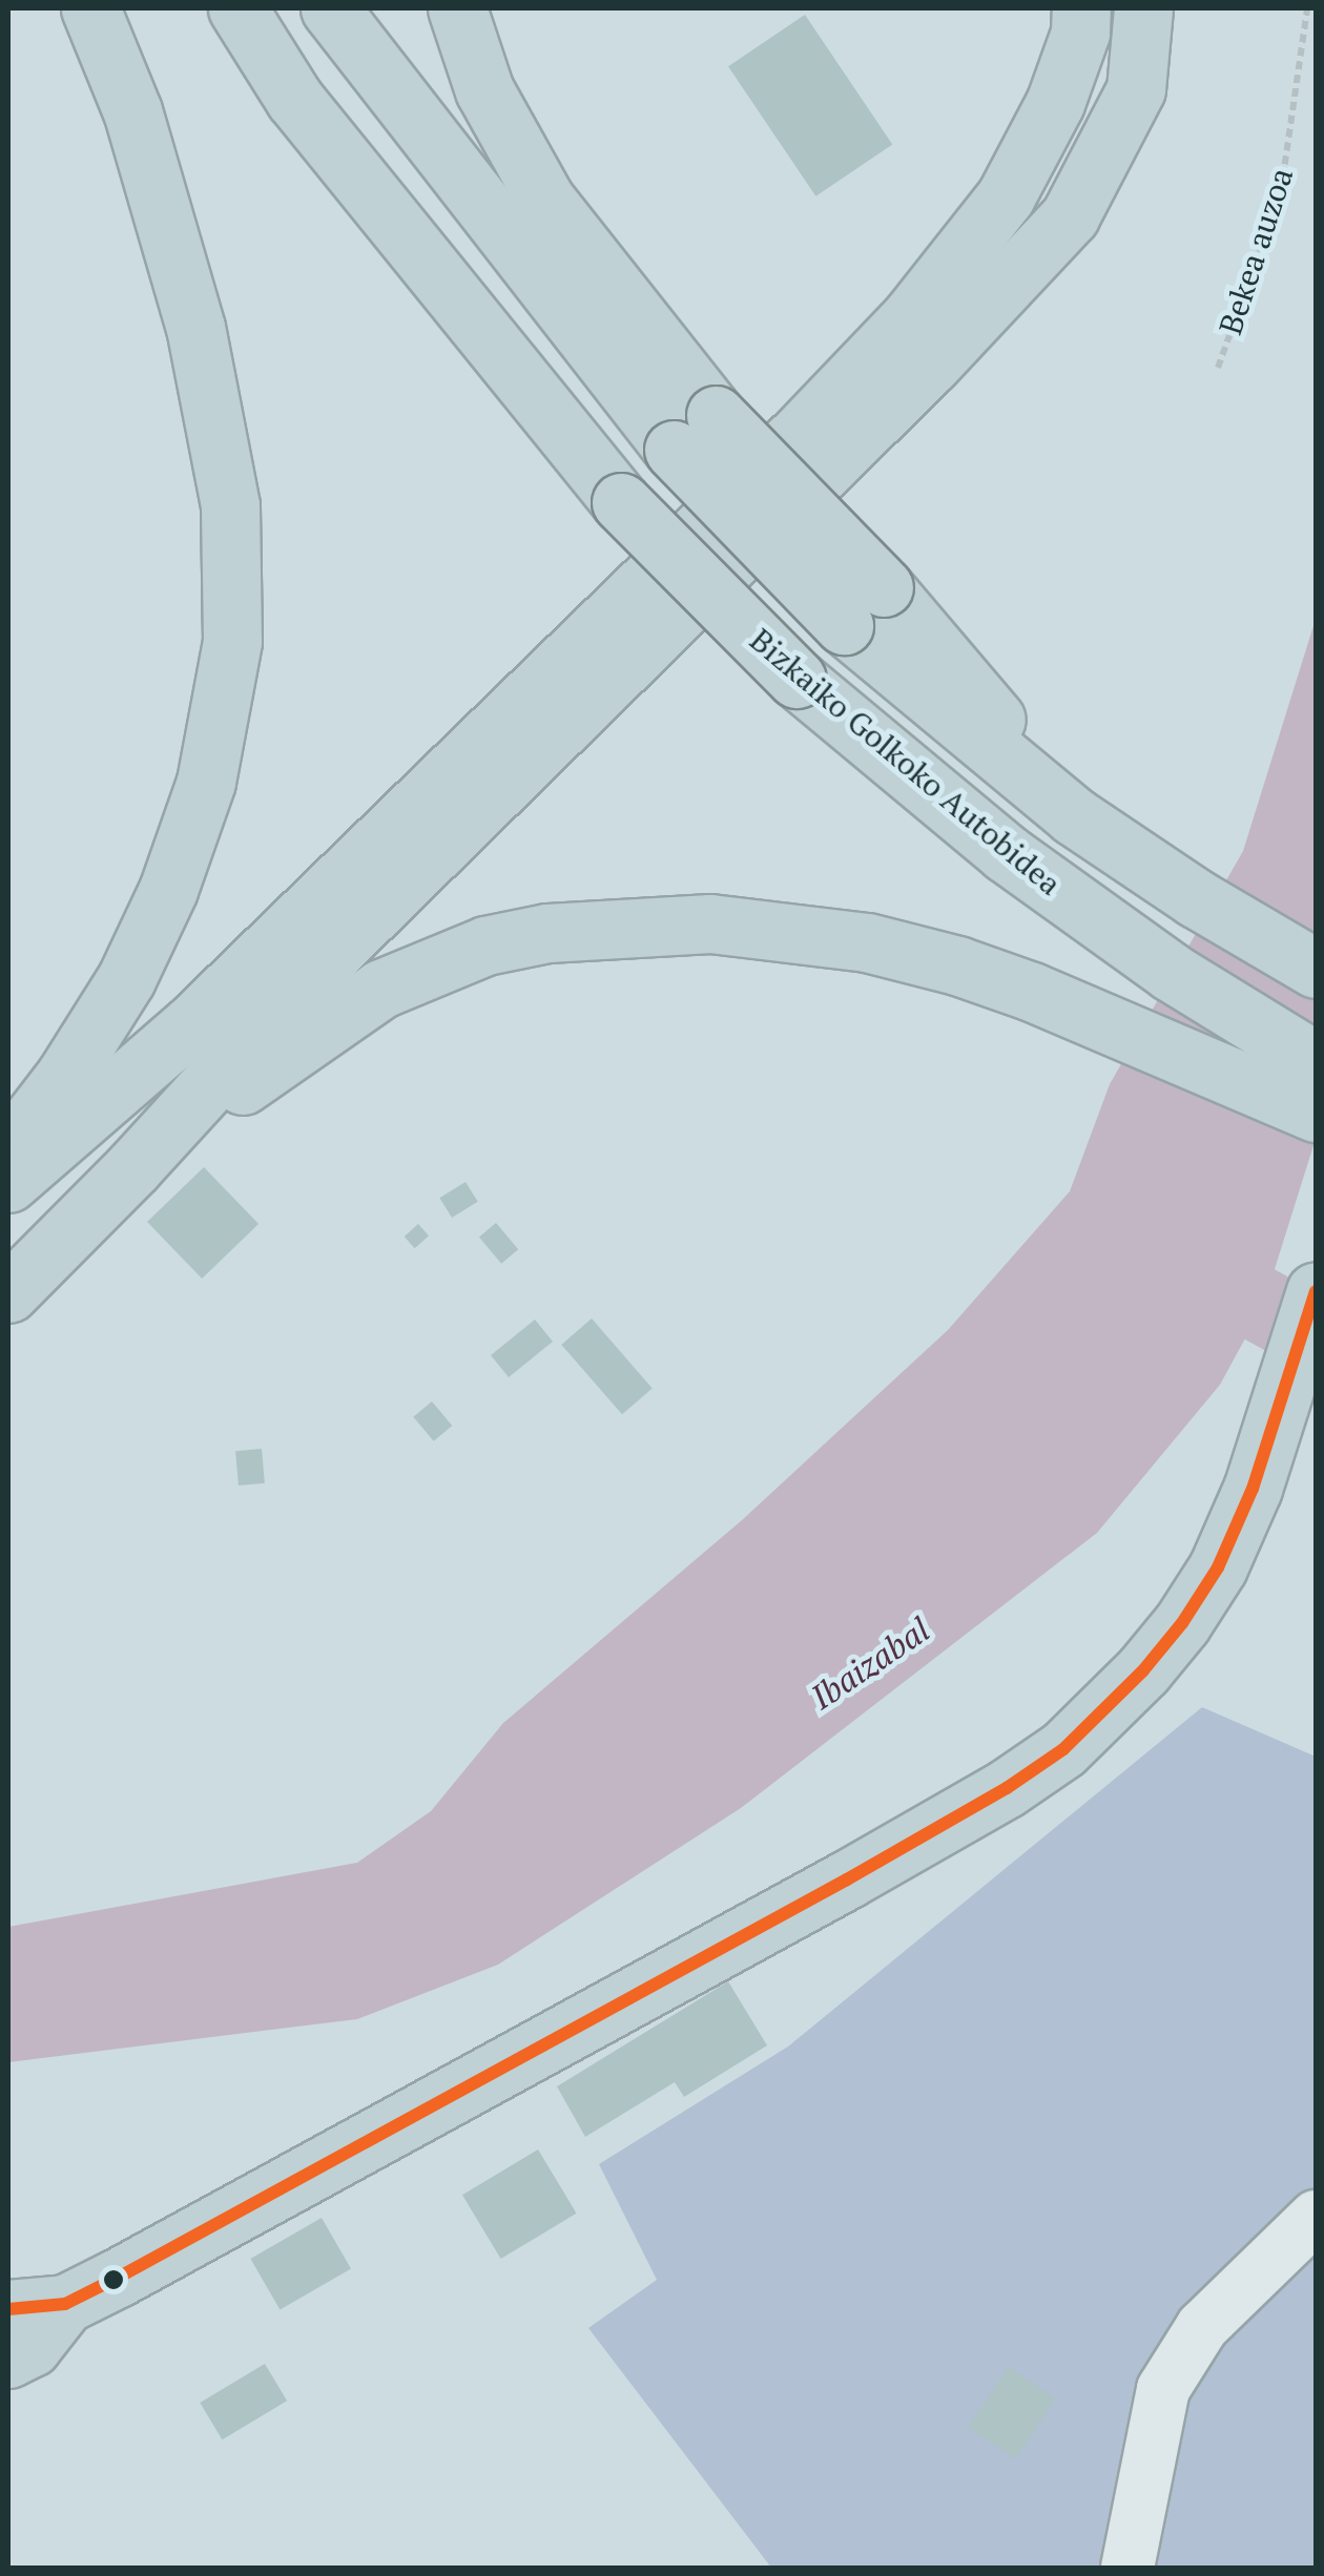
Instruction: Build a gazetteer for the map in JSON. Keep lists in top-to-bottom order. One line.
{"streets":{"highway":["Bizkaiko Golkoko Autobidea"],"path":["Bekea auzoa"]},"water":["Ibaizabal"]}
